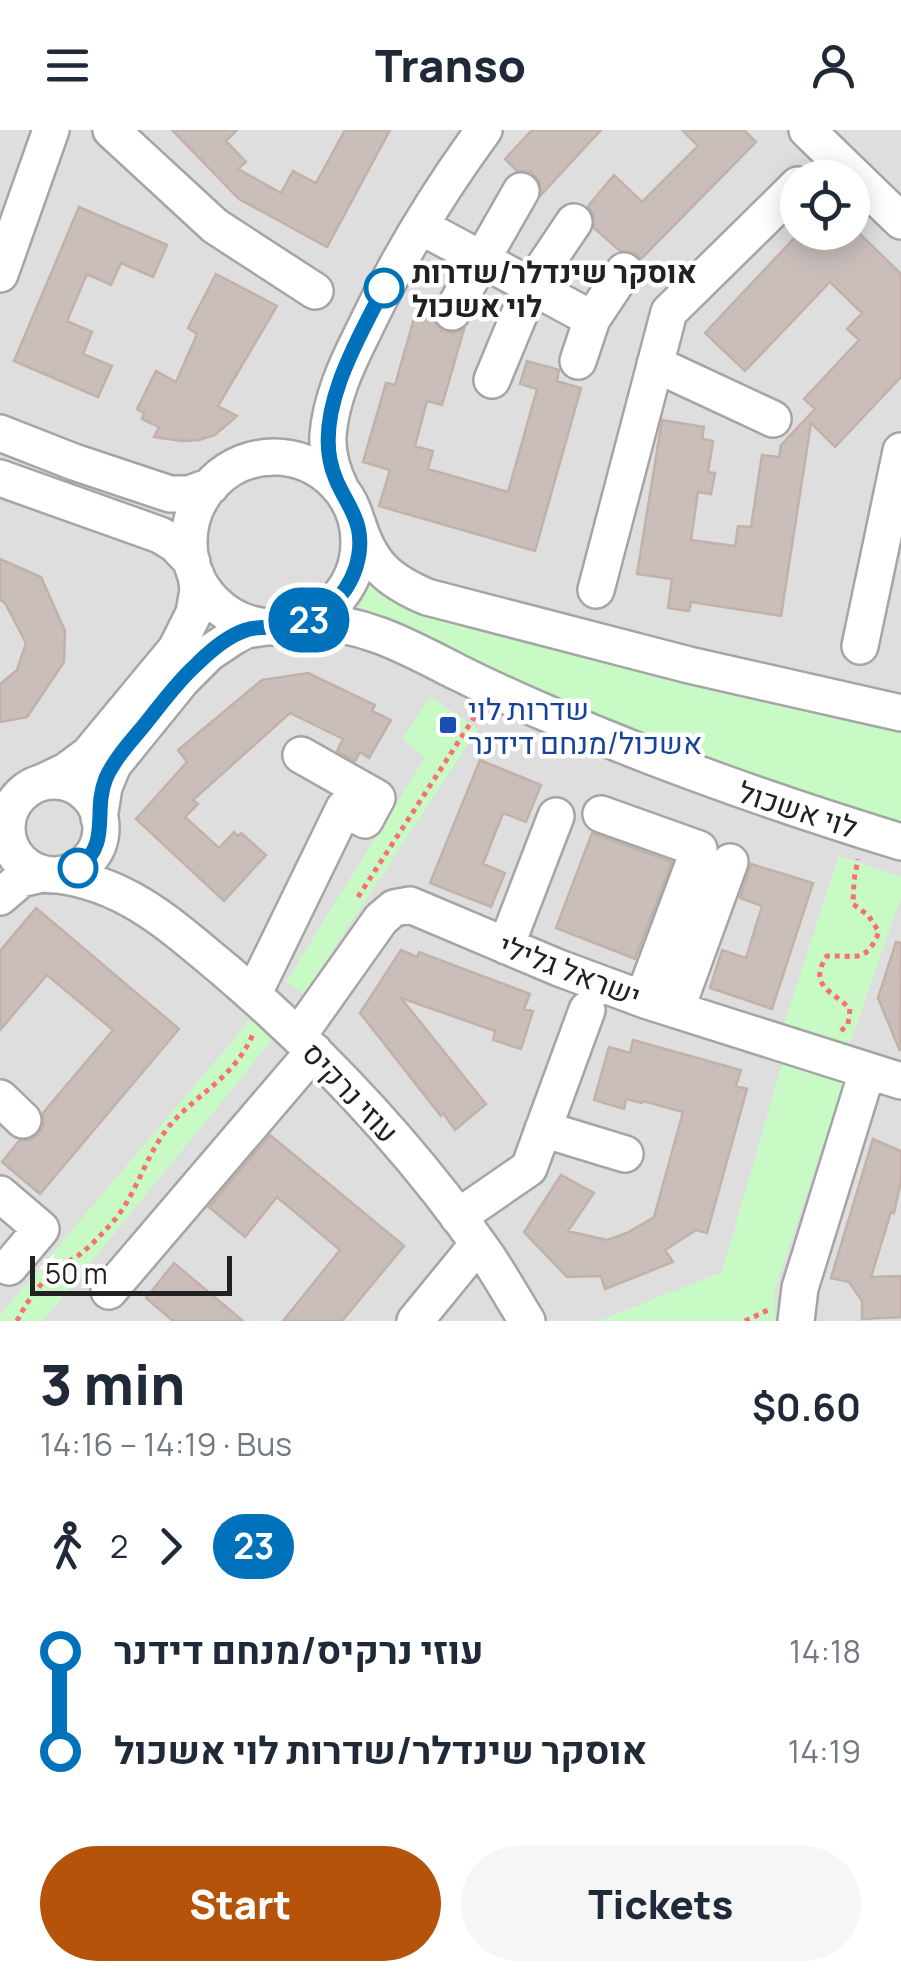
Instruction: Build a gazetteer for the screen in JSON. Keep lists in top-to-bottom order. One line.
{"streets":{"street":["לוי אשכול","ישראל גלילי","עוזי נרקיס"]},"crossings":[["ישראל גלילי","עוזי נרקיס"]],"places":{"other":["אוסקר שינדלר/שדרות לוי אשכול"],"transit":["שדרות לוי אשכול/מנחם דידנר"]},"lines":["bus line 23"],"scale_bar":"50 m","page":{"header":"Transo","on_map":"23","scale":"50 m","heading":["3 min","14:16 – 14:19 · Bus","$0.60"],"legs":["2","23"],"list":[{"name":"עוזי נרקיס/מנחם דידנר","value":"14:18"},{"name":"אוסקר שינדלר/שדרות לוי אשכול","value":"14:19"}],"buttons":["Start","Tickets"]}}
